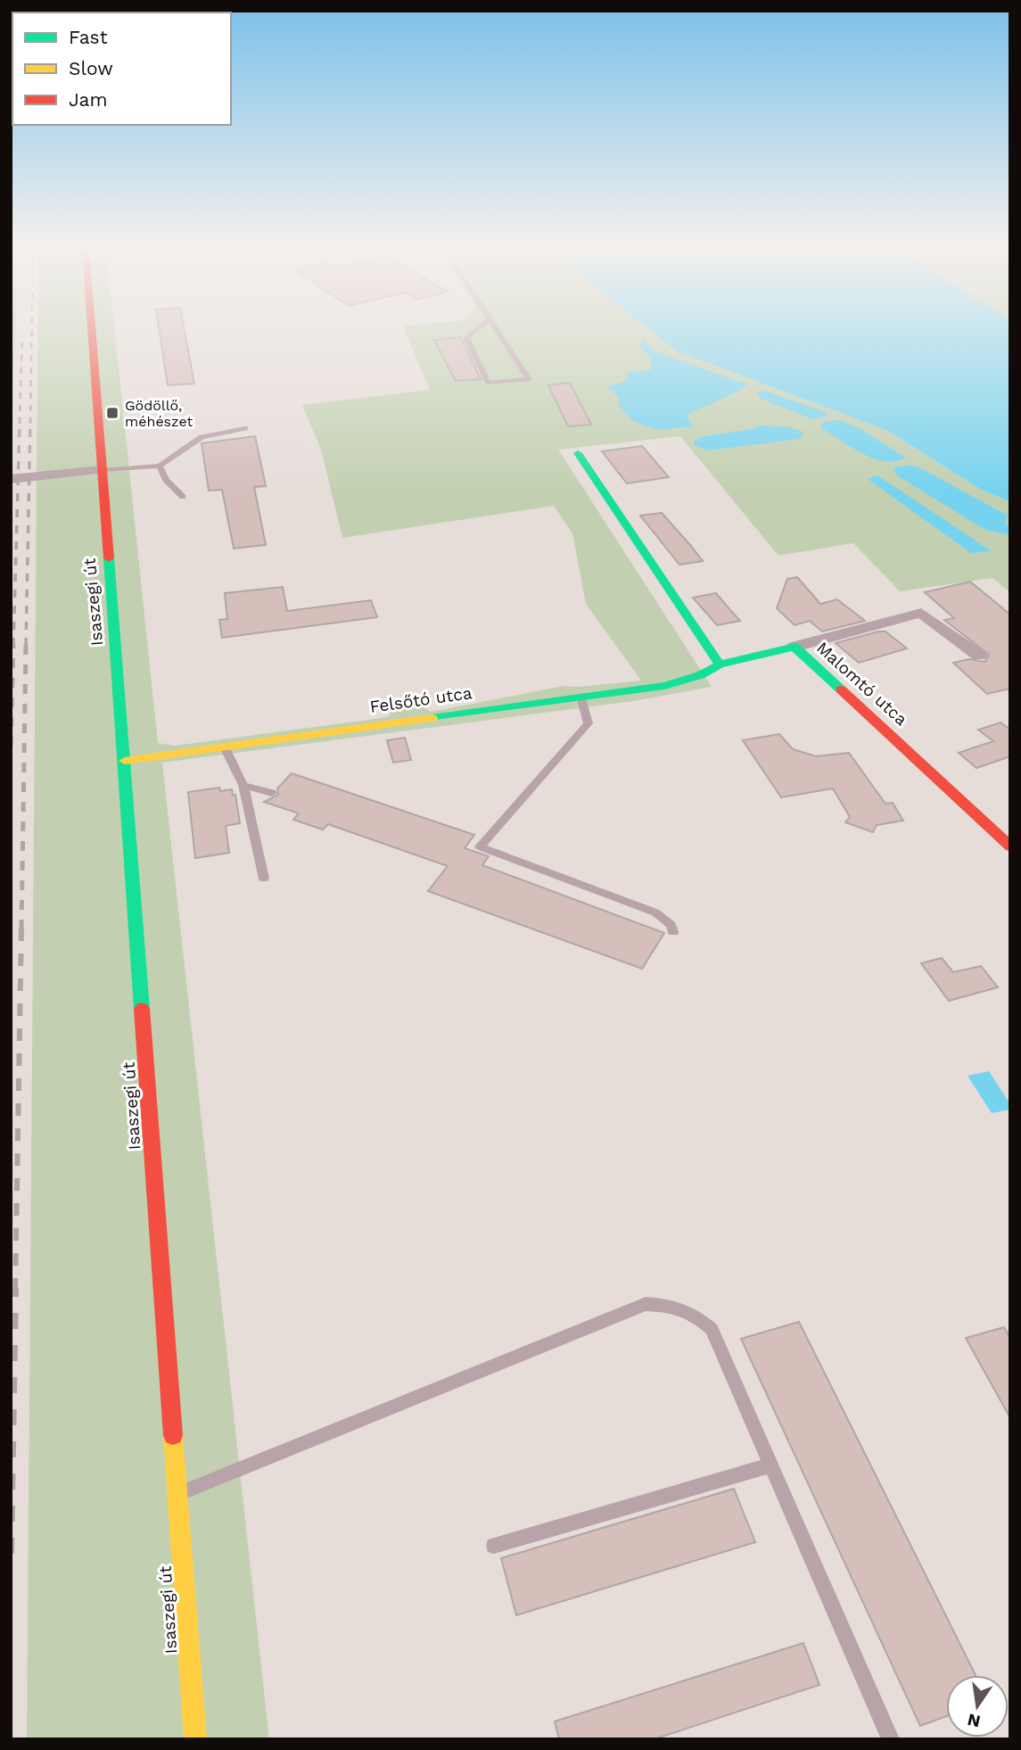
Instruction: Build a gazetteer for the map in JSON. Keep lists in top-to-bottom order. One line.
{"streets":{"main road":["Isaszegi út","Malomtó utca","Felsőtó utca"]},"crossings":[["Isaszegi út","Felsőtó utca"],["Malomtó utca","Felsőtó utca"]],"places":{"transit":["Gödöllő, méhészet"]},"legend":["Fast","Slow","Jam"],"north":"bottom"}
